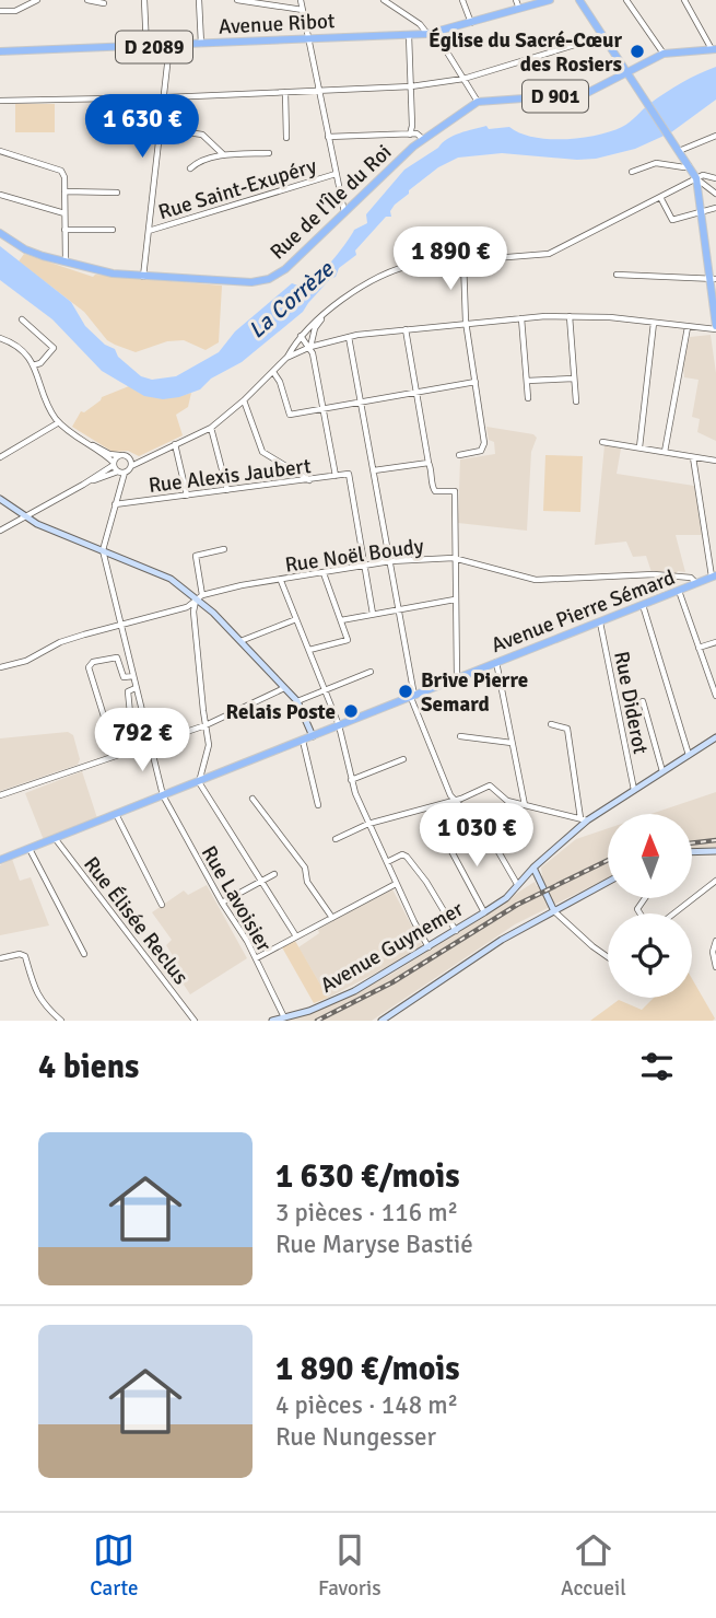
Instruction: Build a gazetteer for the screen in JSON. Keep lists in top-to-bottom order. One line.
{"streets":{"main road":["Avenue Ribot","D 2089","D 901","Rue de l'Île du Roi","Avenue Pierre Sémard","Avenue Guynemer"],"street":["Rue Saint-Exupéry","Rue Alexis Jaubert","Rue Noël Boudy","Rue Diderot","Rue Lavoisier","Rue Élisée Reclus"]},"crossings":[["D 901","Rue de l'Île du Roi"],["Rue Alexis Jaubert","Rue Noël Boudy"],["Rue Noël Boudy","Avenue Pierre Sémard"],["Rue Noël Boudy","Rue Lavoisier"],["Avenue Pierre Sémard","Rue Diderot"],["Avenue Pierre Sémard","Rue Lavoisier"],["Avenue Pierre Sémard","Rue Élisée Reclus"],["Rue Diderot","Avenue Guynemer"],["Rue Lavoisier","Avenue Guynemer"]],"water":["La Corrèze"],"places":["Église du Sacré-Cœur des Rosiers","Brive Pierre Semard","Relais Poste"],"north":"top","page":{"price":["1 630 €","1 890 €","792 €","1 030 €"],"heading":"4 biens","list":[{"name":"1 630 €/mois","note":"3 pièces · 116 m² · Rue Maryse Bastié"},{"name":"1 890 €/mois","note":"4 pièces · 148 m² · Rue Nungesser"}],"tabs":["Carte","Favoris","Accueil"]}}
